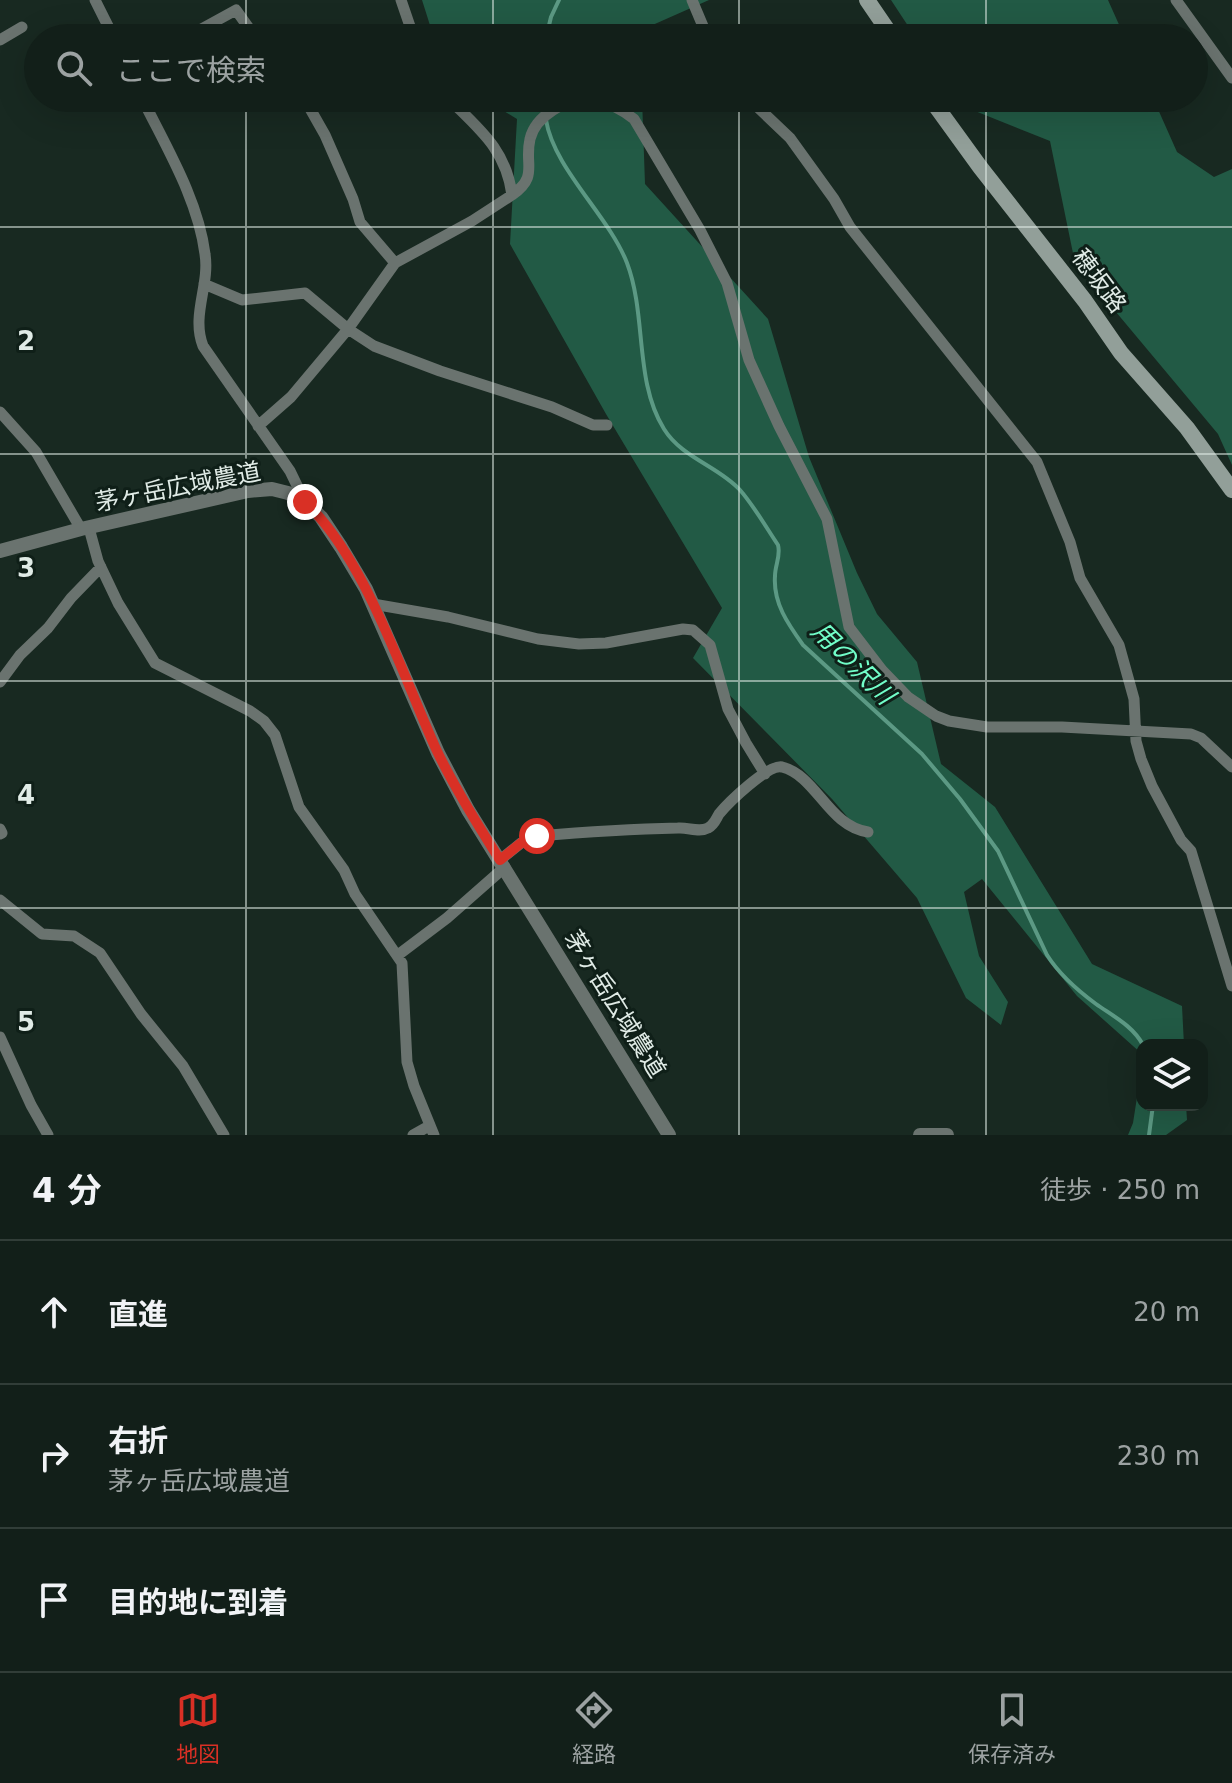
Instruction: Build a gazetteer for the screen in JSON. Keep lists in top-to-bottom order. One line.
{"streets":{"main road":["穂坂路"],"street":["茅ヶ岳広域農道"]},"water":["用の沢川"],"page":{"search":"ここで検索","heading":["4 分","徒歩 · 250 m"],"list":[["直進","20 m"],["右折","茅ヶ岳広域農道","230 m"],"目的地に到着"],"nav":["地図","経路","保存済み"]},"grid":{"rows":["2","3","4","5"]}}
